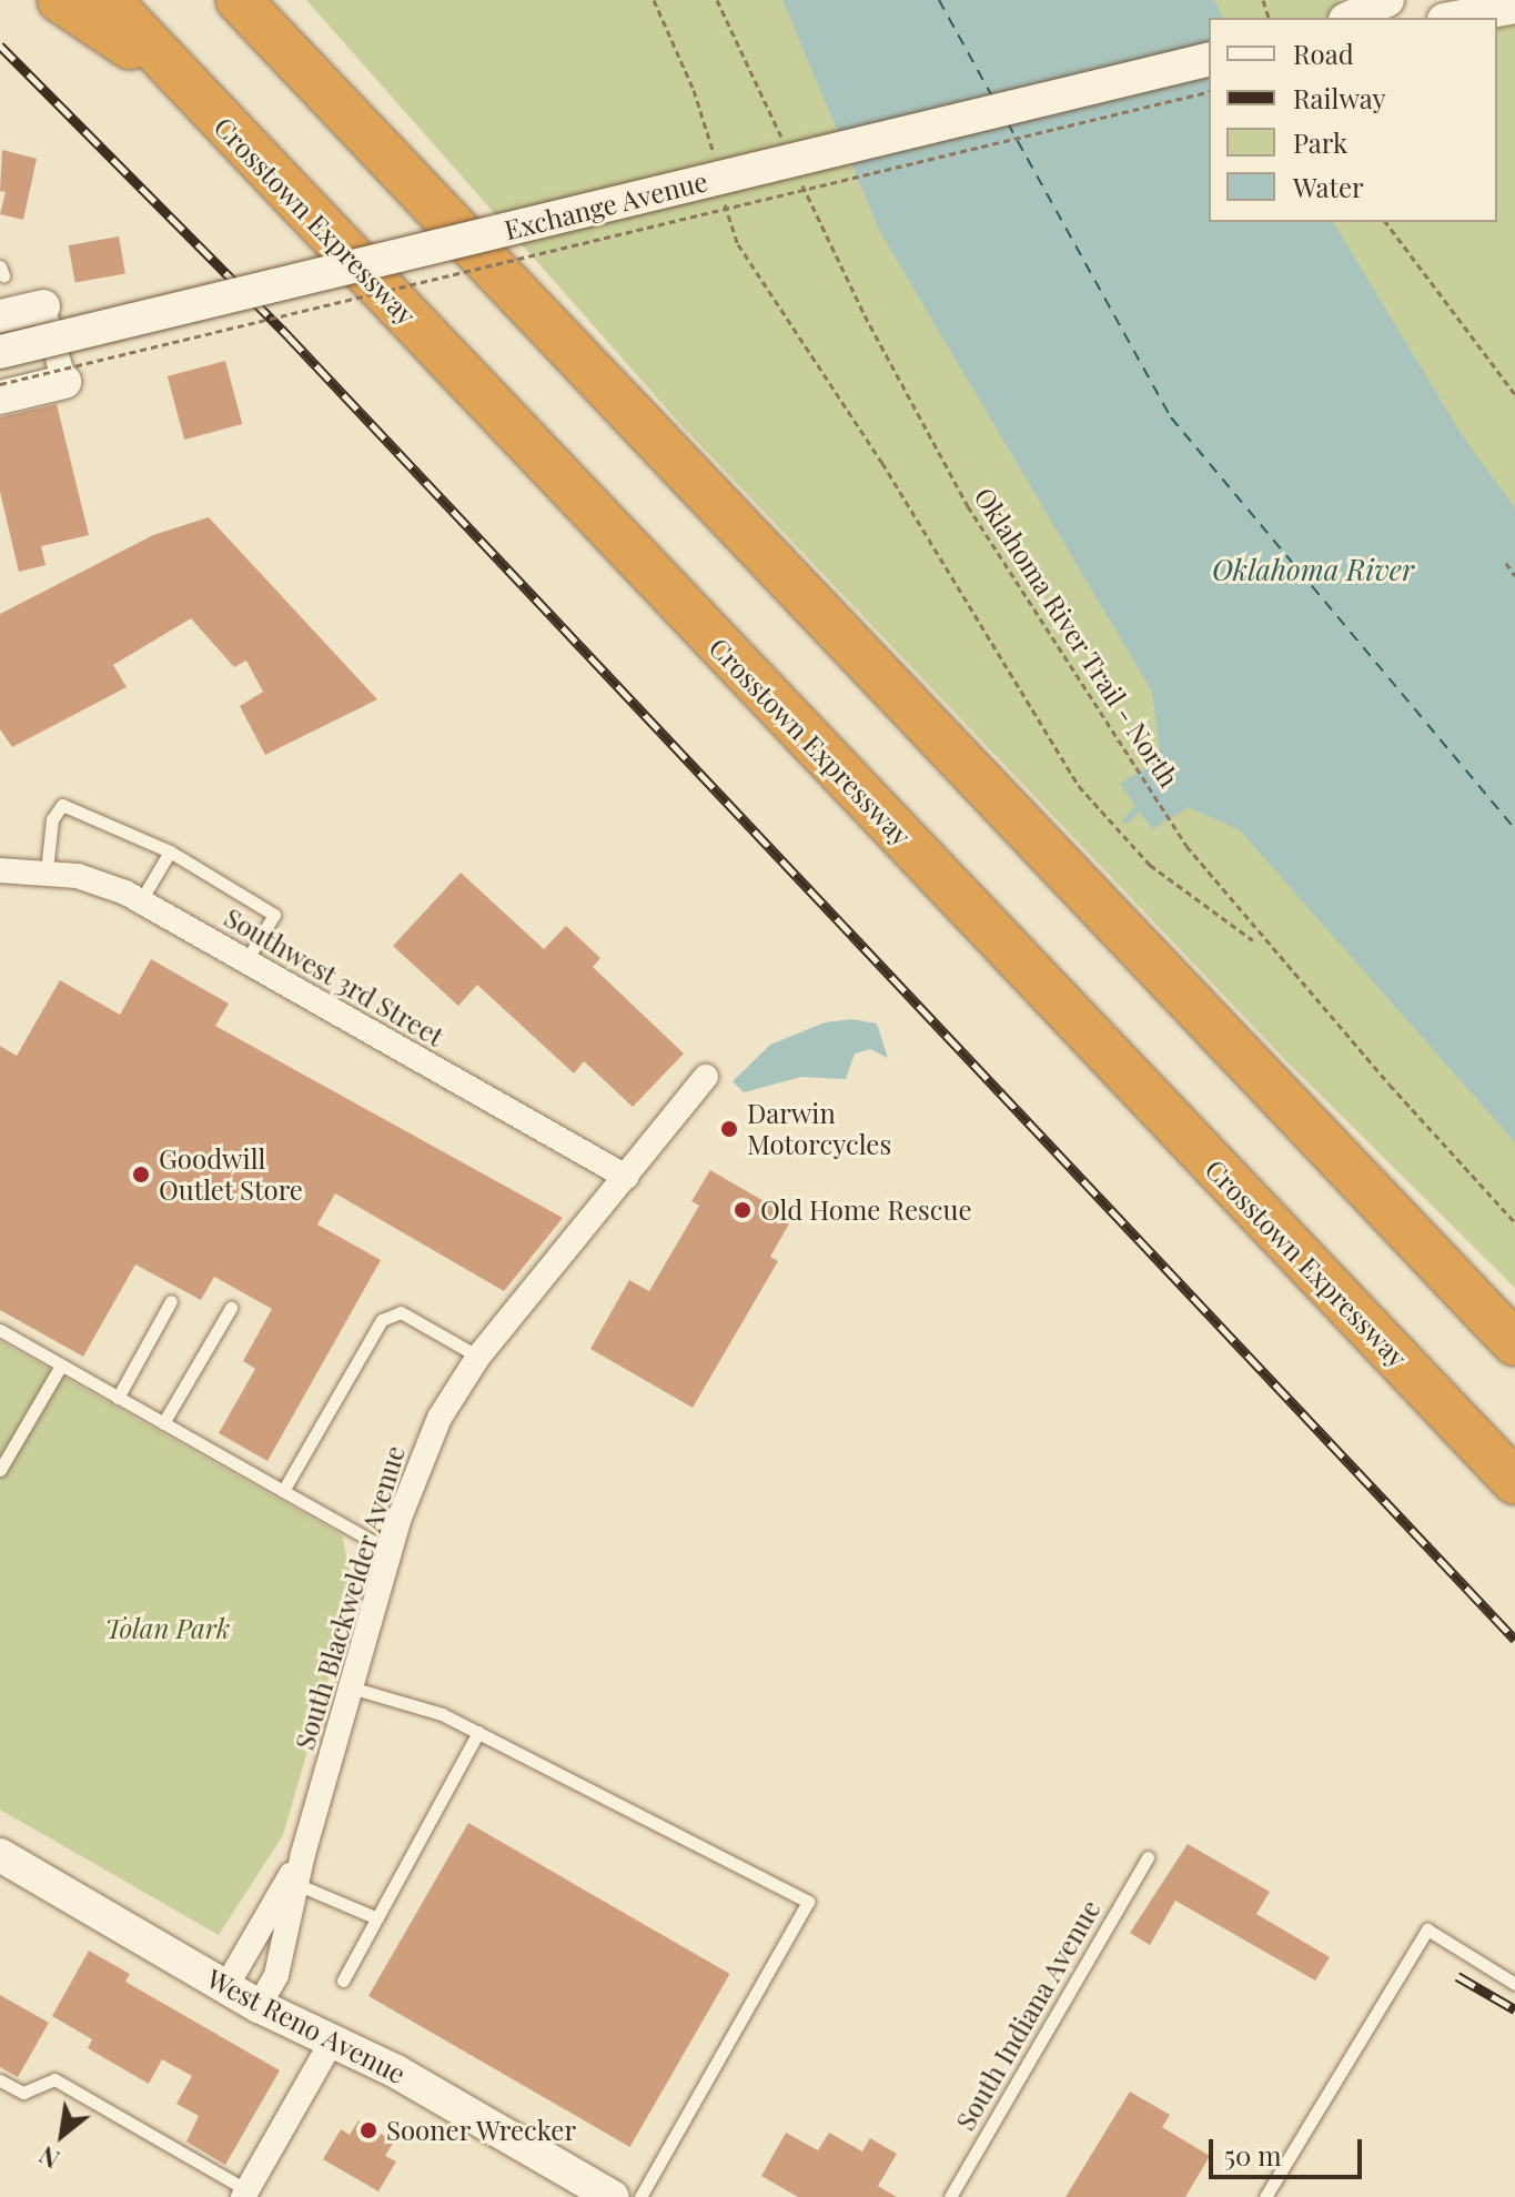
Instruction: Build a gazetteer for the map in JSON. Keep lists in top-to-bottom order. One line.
{"streets":{"highway":["Crosstown Expressway"],"main road":["Exchange Avenue","West Reno Avenue"],"street":["Southwest 3rd Street","South Blackwelder Avenue"],"lane":["South Indiana Avenue"],"path":["Oklahoma River Trail - North"]},"crossings":[["Southwest 3rd Street","South Blackwelder Avenue"],["South Blackwelder Avenue","West Reno Avenue"]],"water":["Oklahoma River"],"parks":["Tolan Park"],"places":["Darwin Motorcycles","Goodwill Outlet Store","Old Home Rescue","Sooner Wrecker"],"legend":["Road","Railway","Park","Water"],"scale_bar":"50 m","north":"bottom left"}
